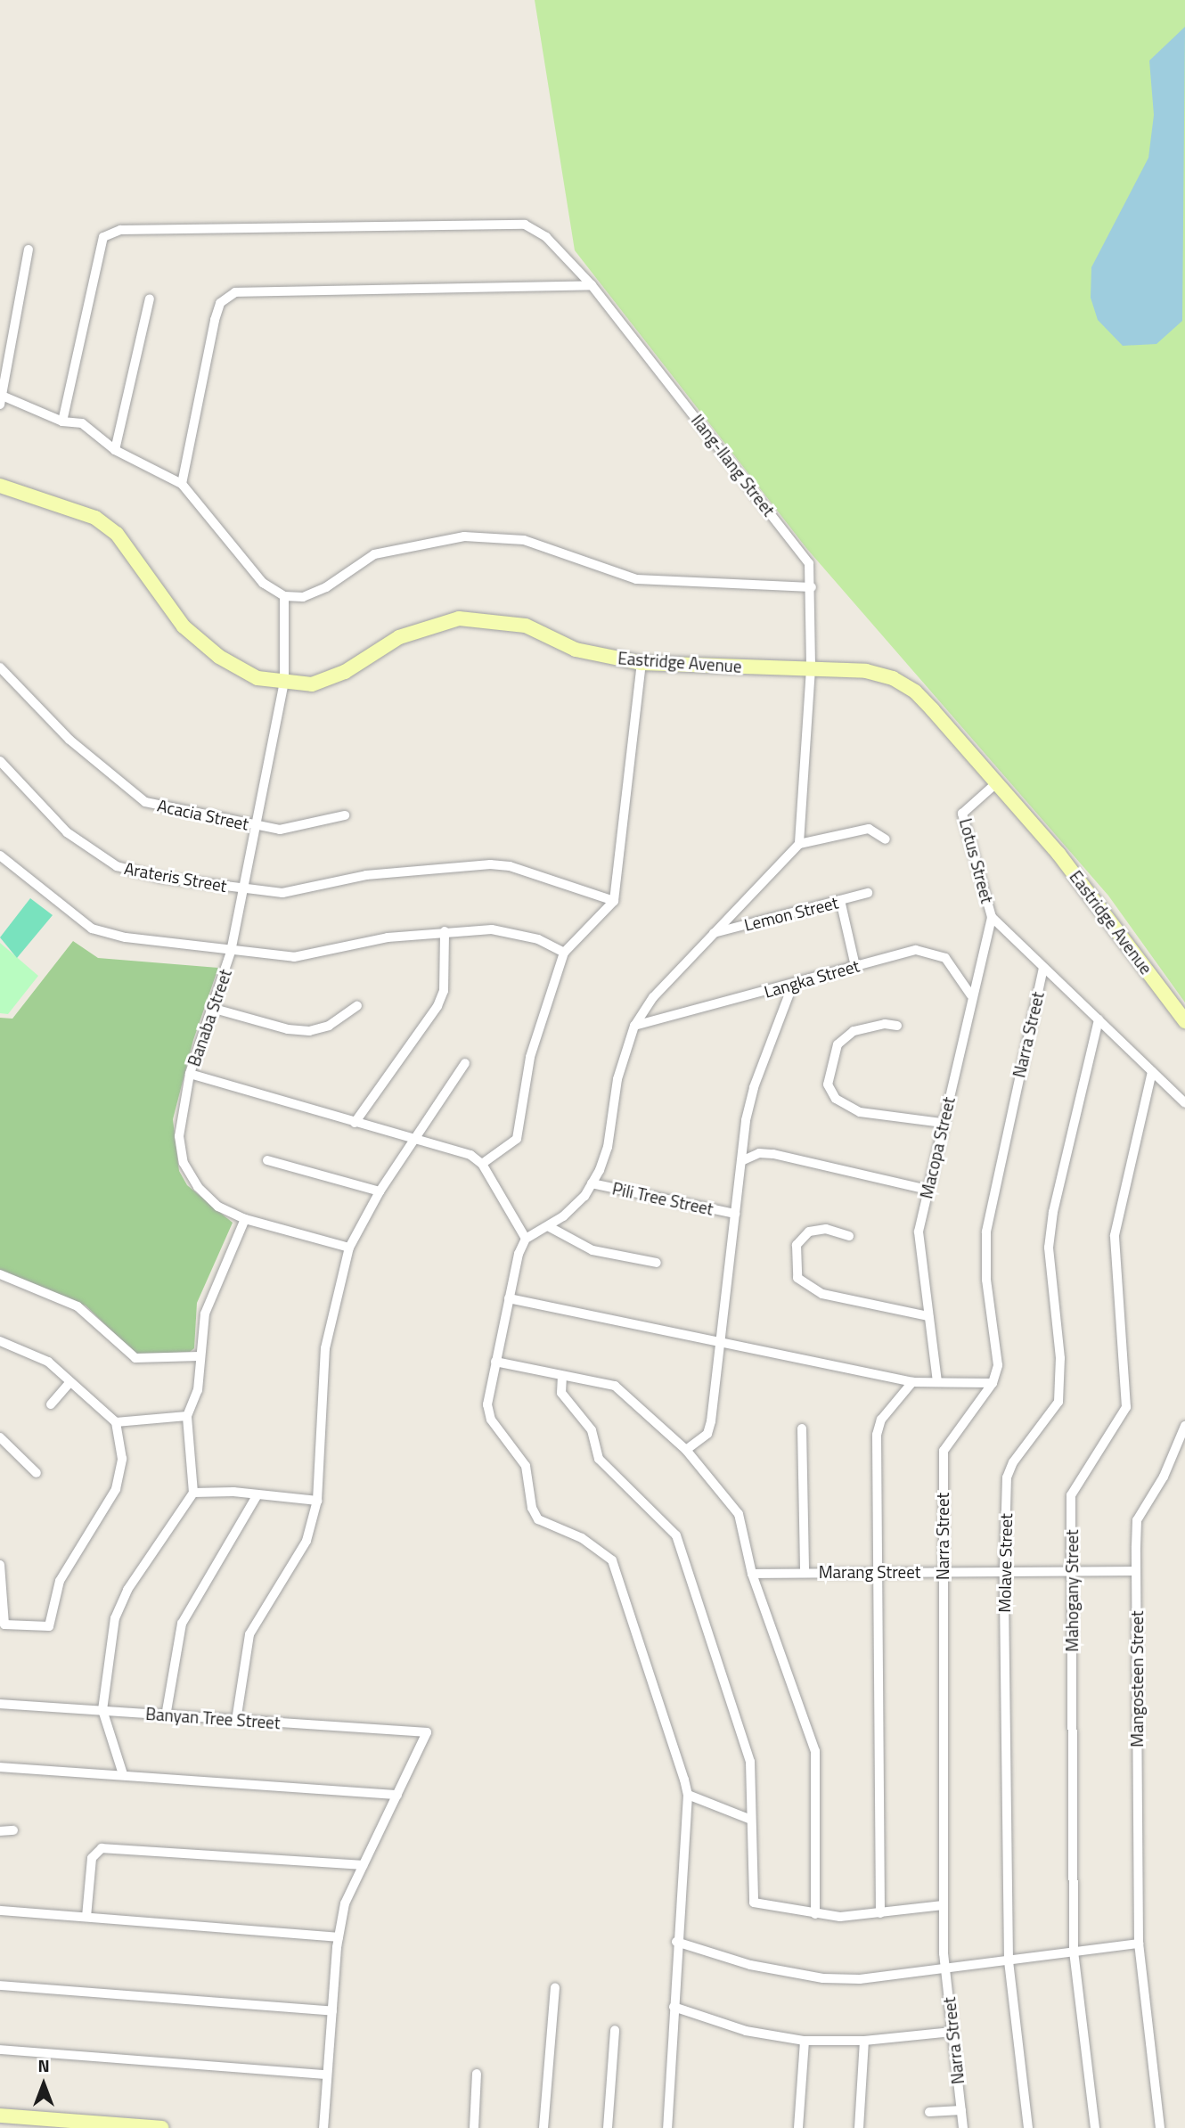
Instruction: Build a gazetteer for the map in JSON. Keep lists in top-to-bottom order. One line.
{"streets":{"street":["Ilang-Ilang Street","Eastridge Avenue","Acacia Street","Lotus Street","Arateris Street","Lemon Street","Langka Street","Banaba Street","Narra Street","Macopa Street","Pili Tree Street","Molave Street","Marang Street","Mahogany Street","Mangosteen Street","Banyan Tree Street"]},"crossings":[["Ilang-Ilang Street","Eastridge Avenue"],["Eastridge Avenue","Lotus Street"],["Eastridge Avenue","Banaba Street"],["Acacia Street","Banaba Street"],["Lotus Street","Macopa Street"],["Arateris Street","Banaba Street"],["Langka Street","Macopa Street"],["Narra Street","Marang Street"],["Molave Street","Marang Street"],["Marang Street","Mahogany Street"],["Marang Street","Mangosteen Street"]],"north":"top"}
